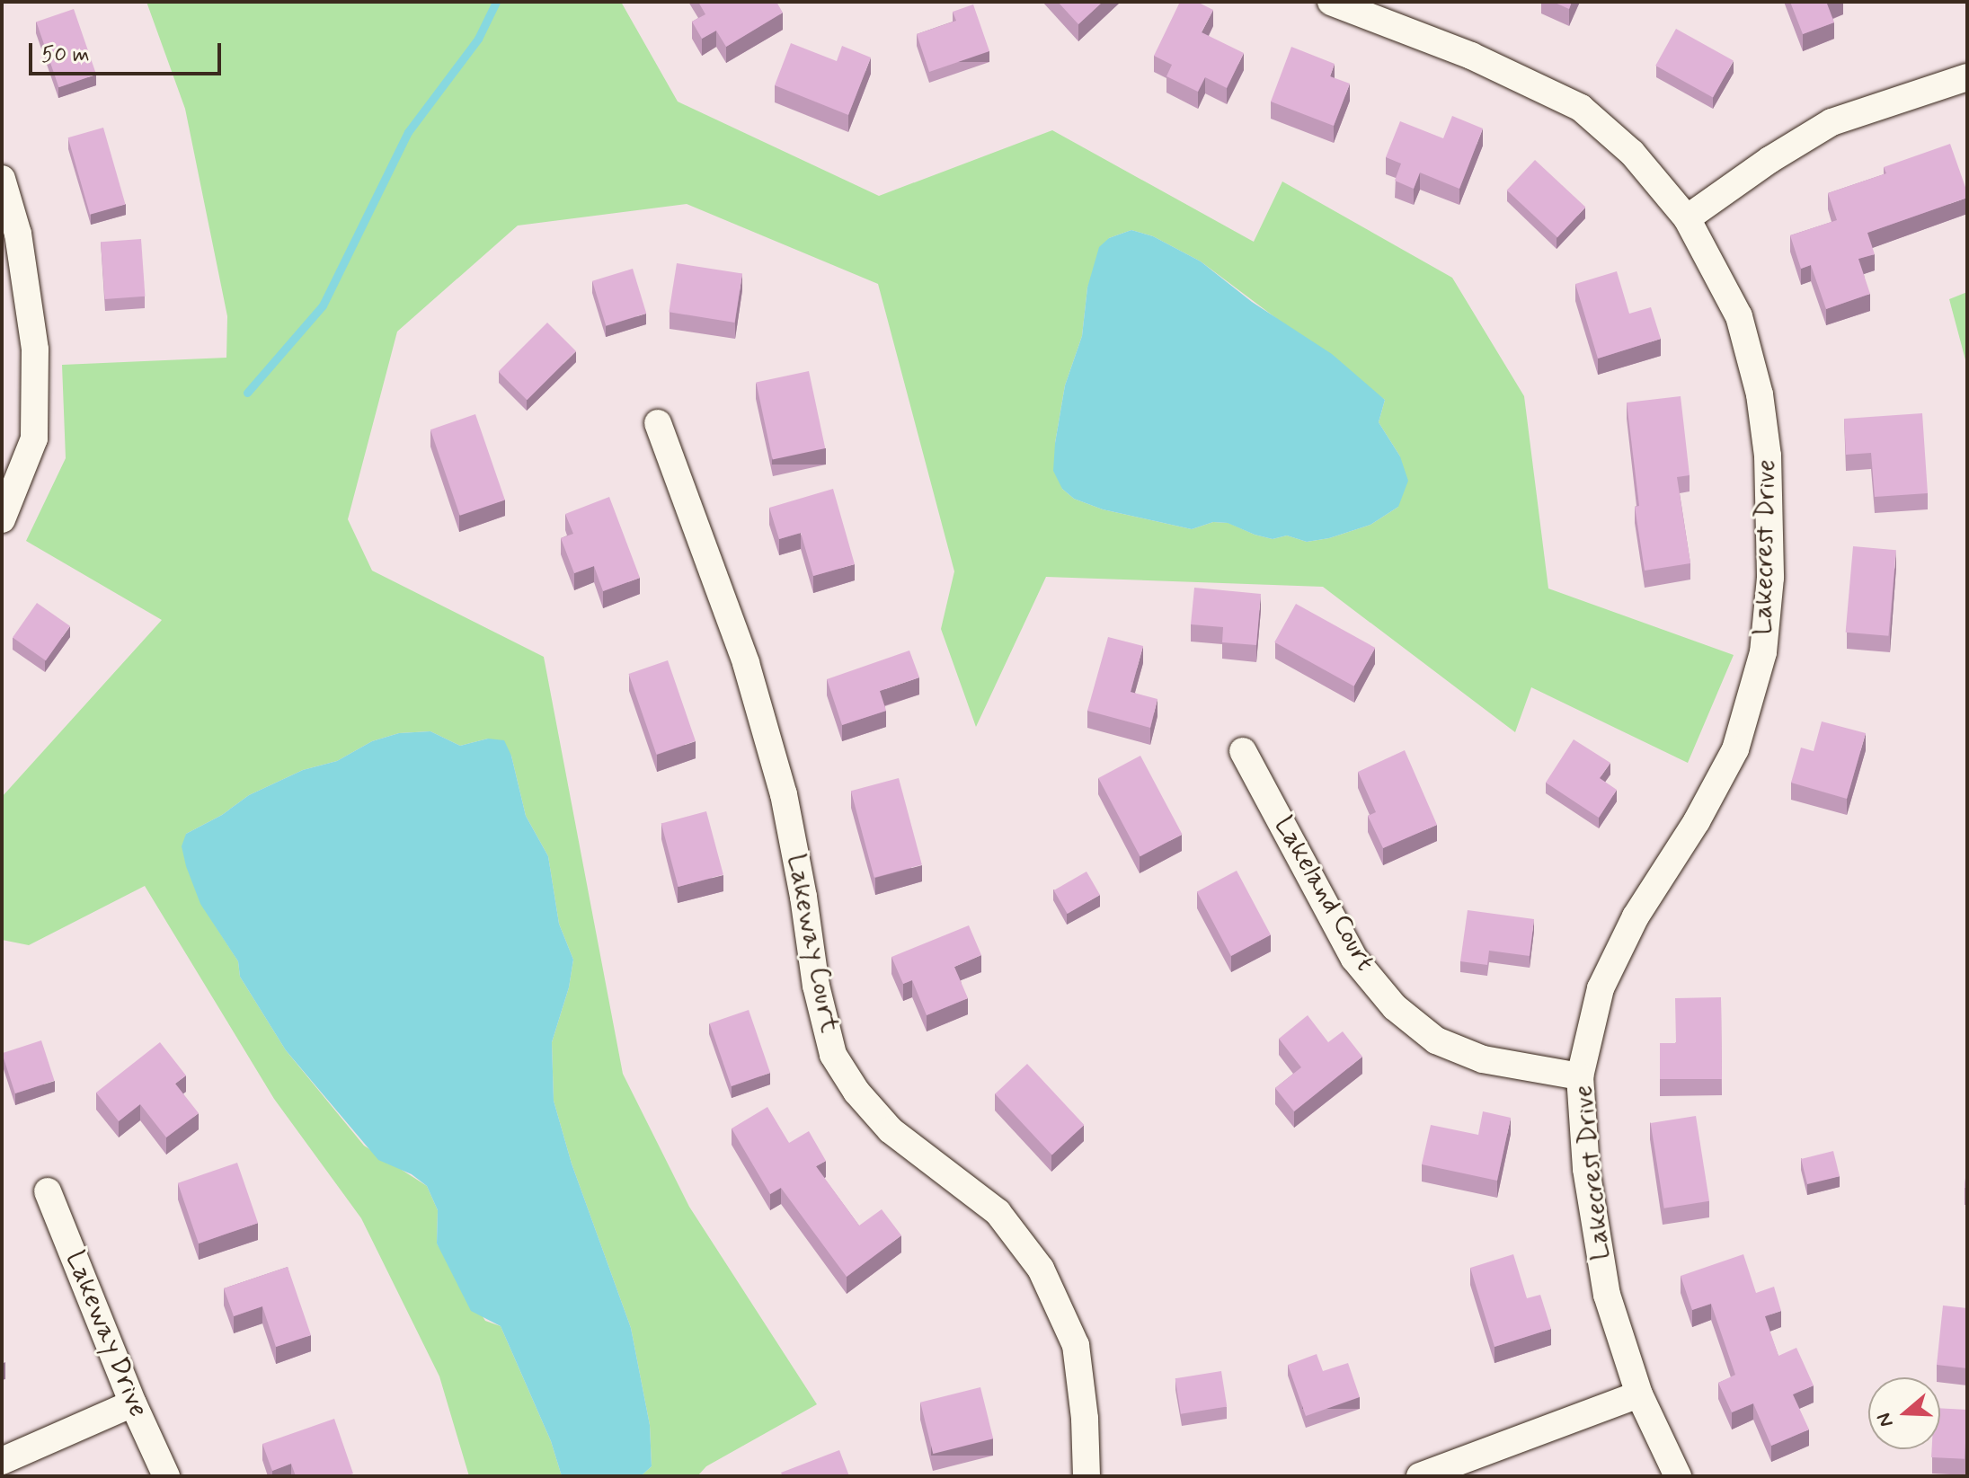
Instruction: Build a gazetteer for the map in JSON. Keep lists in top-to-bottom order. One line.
{"streets":{"street":["Lakecrest Drive","Lakeland Court","Lakeway Court","Lakeway Drive"]},"crossings":[["Lakecrest Drive","Lakeland Court"]],"scale_bar":"50 m","north":"left"}
